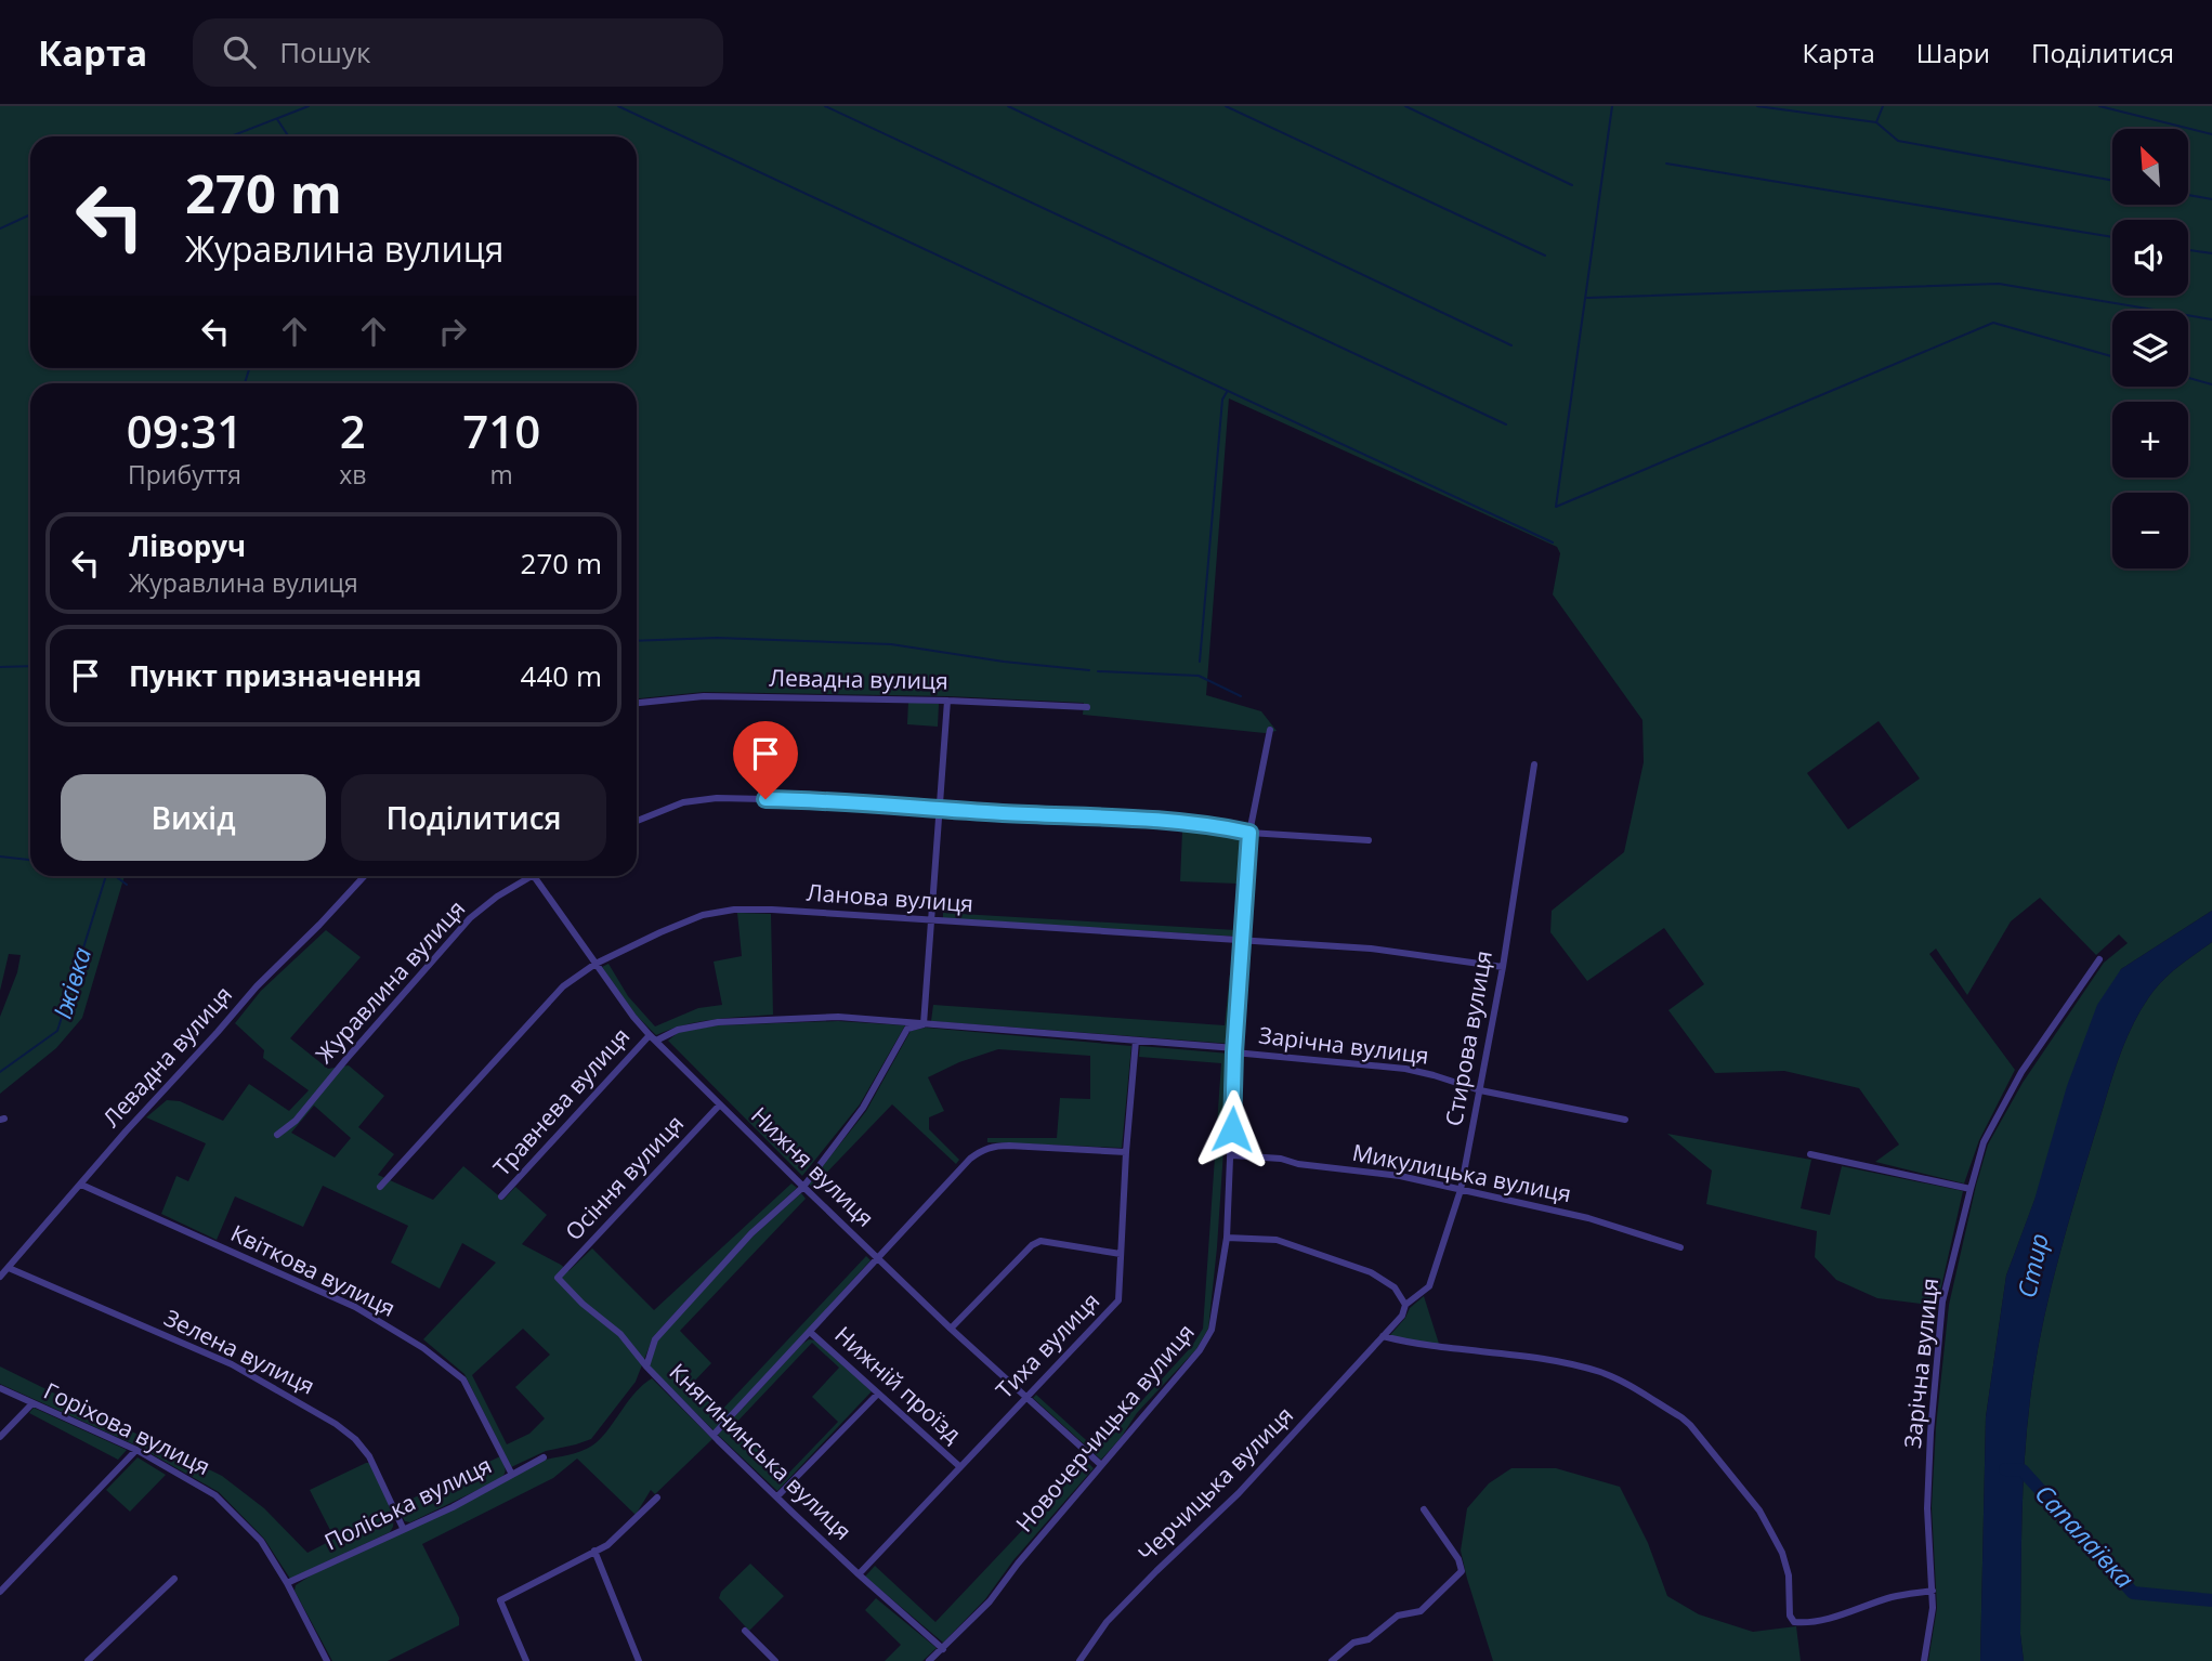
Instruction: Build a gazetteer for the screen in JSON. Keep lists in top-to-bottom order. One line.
{"streets":{"street":["Левадна вулиця","Ланова вулиця","Журавлина вулиця","Стирова вулиця","Зарічна вулиця","Травнева вулиця","Нижня вулиця","Микулицька вулиця","Осіння вулиця","Квіткова вулиця","Тиха вулиця","Зелена вулиця","Нижній проїзд","Новочерчицька вулиця","Горіхова вулиця","Княгининська вулиця","Черчицька вулиця","Поліська вулиця"]},"crossings":[["Левадна вулиця","Квіткова вулиця"],["Левадна вулиця","Зелена вулиця"],["Ланова вулиця","Стирова вулиця"],["Ланова вулиця","Нижня вулиця"],["Ланова вулиця","Новочерчицька вулиця"],["Стирова вулиця","Зарічна вулиця"],["Стирова вулиця","Микулицька вулиця"],["Стирова вулиця","Черчицька вулиця"],["Зарічна вулиця","Нижня вулиця"],["Зарічна вулиця","Тиха вулиця"],["Зарічна вулиця","Новочерчицька вулиця"],["Травнева вулиця","Нижня вулиця"],["Нижня вулиця","Осіння вулиця"],["Нижня вулиця","Тиха вулиця"],["Нижня вулиця","Нижній проїзд"],["Нижня вулиця","Новочерчицька вулиця"],["Микулицька вулиця","Новочерчицька вулиця"],["Осіння вулиця","Княгининська вулиця"],["Квіткова вулиця","Поліська вулиця"],["Тиха вулиця","Нижній проїзд"],["Тиха вулиця","Княгининська вулиця"],["Зелена вулиця","Поліська вулиця"],["Нижній проїзд","Княгининська вулиця"],["Новочерчицька вулиця","Княгининська вулиця"],["Горіхова вулиця","Поліська вулиця"]],"water":["Іжівка","Стир","Сапалаївка"],"north":"top left","page":{"header":"Карта","search":"Пошук","nav":["Карта","Шари","Поділитися"],"map_buttons":["+","−"],"turn":["270 m","Журавлина вулиця"],"eta":["09:31","Прибуття","2","хв","710","m"],"list":[{"name":"Ліворуч","note":"Журавлина вулиця","value":"270 m"},{"name":"Пункт призначення","value":"440 m"}],"buttons":["Вихід","Поділитися"]}}
